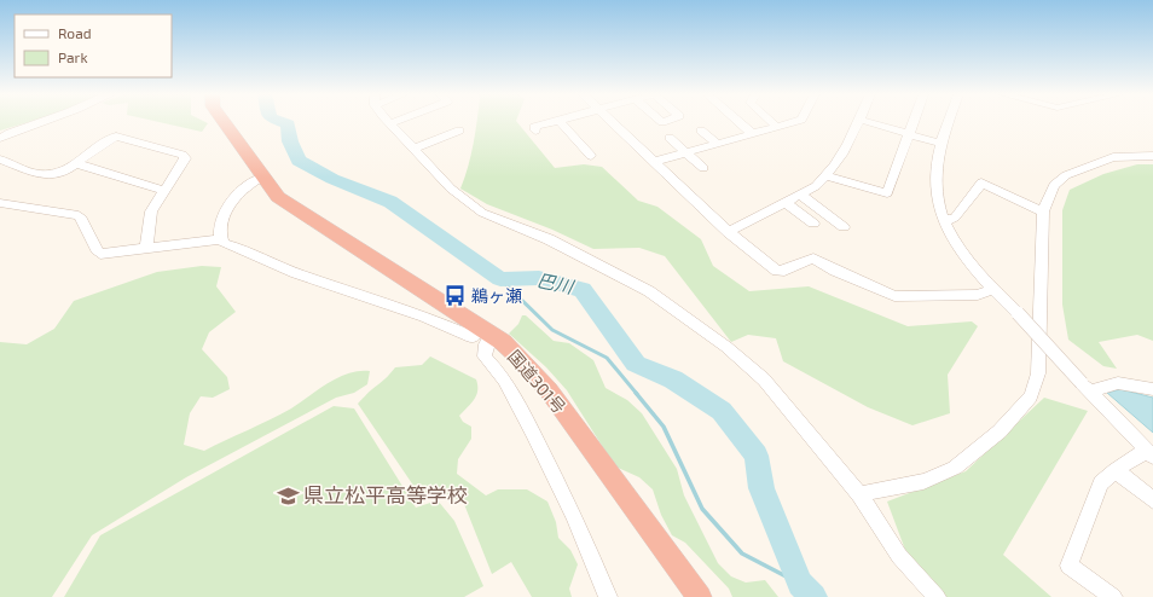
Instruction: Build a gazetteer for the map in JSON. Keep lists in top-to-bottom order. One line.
{"streets":{"highway":["国道301号"]},"water":["巴川"],"places":{"bus stop":["鵜ヶ瀬"],"school or university":["県立松平高等学校"]},"legend":["Road","Park"]}
